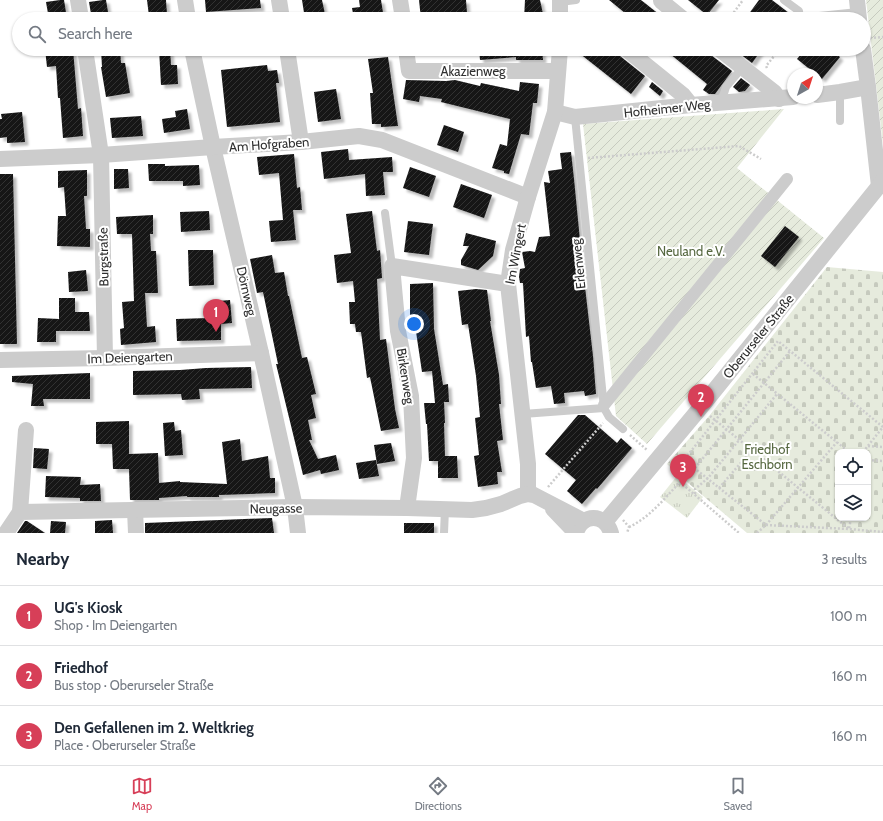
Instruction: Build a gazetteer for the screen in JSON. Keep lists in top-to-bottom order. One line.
{"streets":{"street":["Akazienweg","Hofheimer Weg","Am Hofgraben","Im Wingert","Burgstraße","Dörnweg","Oberurseler Straße","Im Deiengarten","Birkenweg","Neugasse"],"lane":["Erlenweg"]},"crossings":[["Akazienweg","Im Wingert"],["Hofheimer Weg","Im Wingert"],["Hofheimer Weg","Erlenweg"],["Am Hofgraben","Im Wingert"],["Am Hofgraben","Burgstraße"],["Am Hofgraben","Dörnweg"],["Im Wingert","Neugasse"],["Burgstraße","Im Deiengarten"],["Dörnweg","Im Deiengarten"],["Dörnweg","Neugasse"],["Birkenweg","Neugasse"]],"parks":["Neuland e.V.","Friedhof Eschborn"],"north":"top right","page":{"search":"Search here","pins":["1","2","3"],"heading":["Nearby","3 results"],"list":[{"mark":"1","name":"UG's Kiosk","note":"Shop · Im Deiengarten","value":"100 m"},{"mark":"2","name":"Friedhof","note":"Bus stop · Oberurseler Straße","value":"160 m"},{"mark":"3","name":"Den Gefallenen im 2. Weltkrieg","note":"Place · Oberurseler Straße","value":"160 m"}],"nav":["Map","Directions","Saved"]}}
